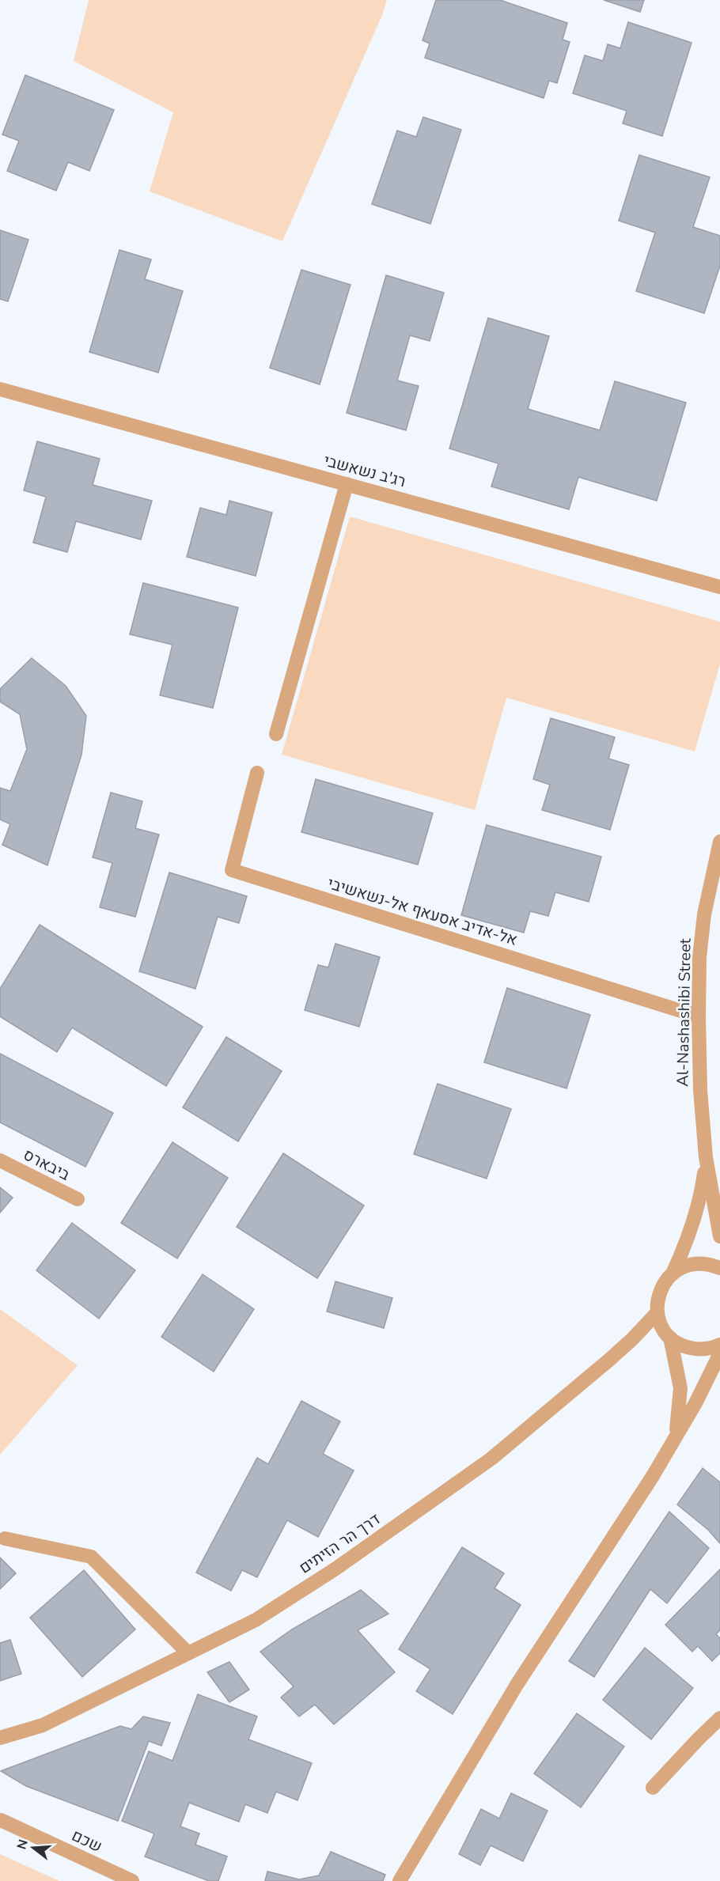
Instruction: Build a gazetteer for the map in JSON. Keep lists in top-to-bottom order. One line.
{"streets":{"street":["רג'ב נשאשבי","אל-אדיב אסעאף אל-נשאשיבי","Al-Nashashibi Street","ביבארס","דרך הר הזיתים","שכם"]},"crossings":[["אל-אדיב אסעאף אל-נשאשיבי","Al-Nashashibi Street"]],"north":"left"}
